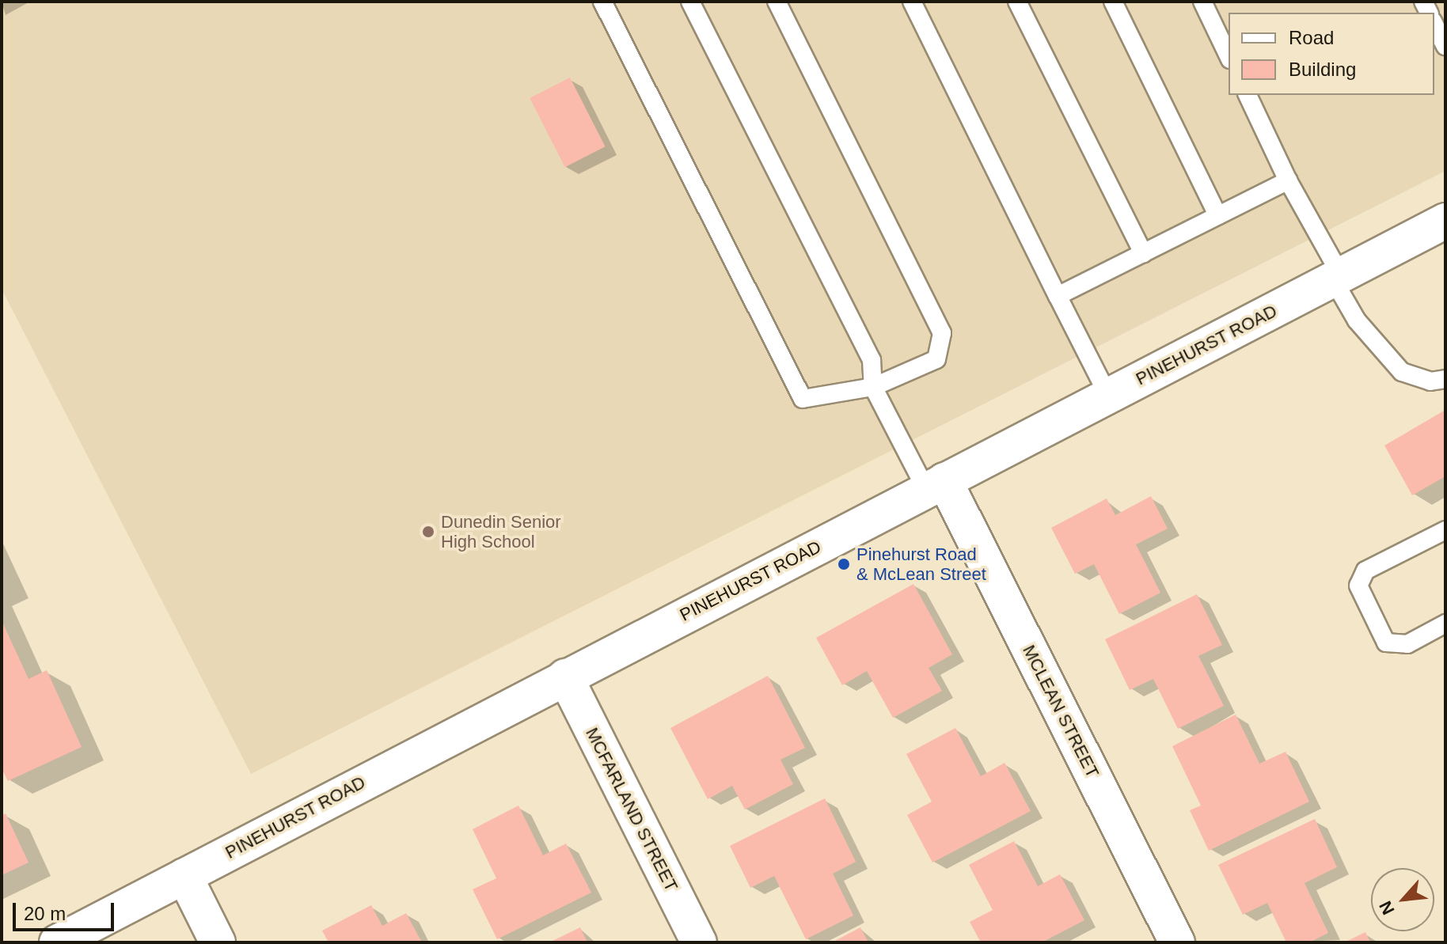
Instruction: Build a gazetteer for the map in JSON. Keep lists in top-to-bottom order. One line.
{"streets":{"street":["PINEHURST ROAD","MCLEAN STREET","MCFARLAND STREET"]},"crossings":[["PINEHURST ROAD","MCLEAN STREET"],["PINEHURST ROAD","MCFARLAND STREET"]],"places":["Dunedin Senior High School","Pinehurst Road & McLean Street"],"legend":["Road","Building"],"scale_bar":"20 m","north":"bottom left"}
